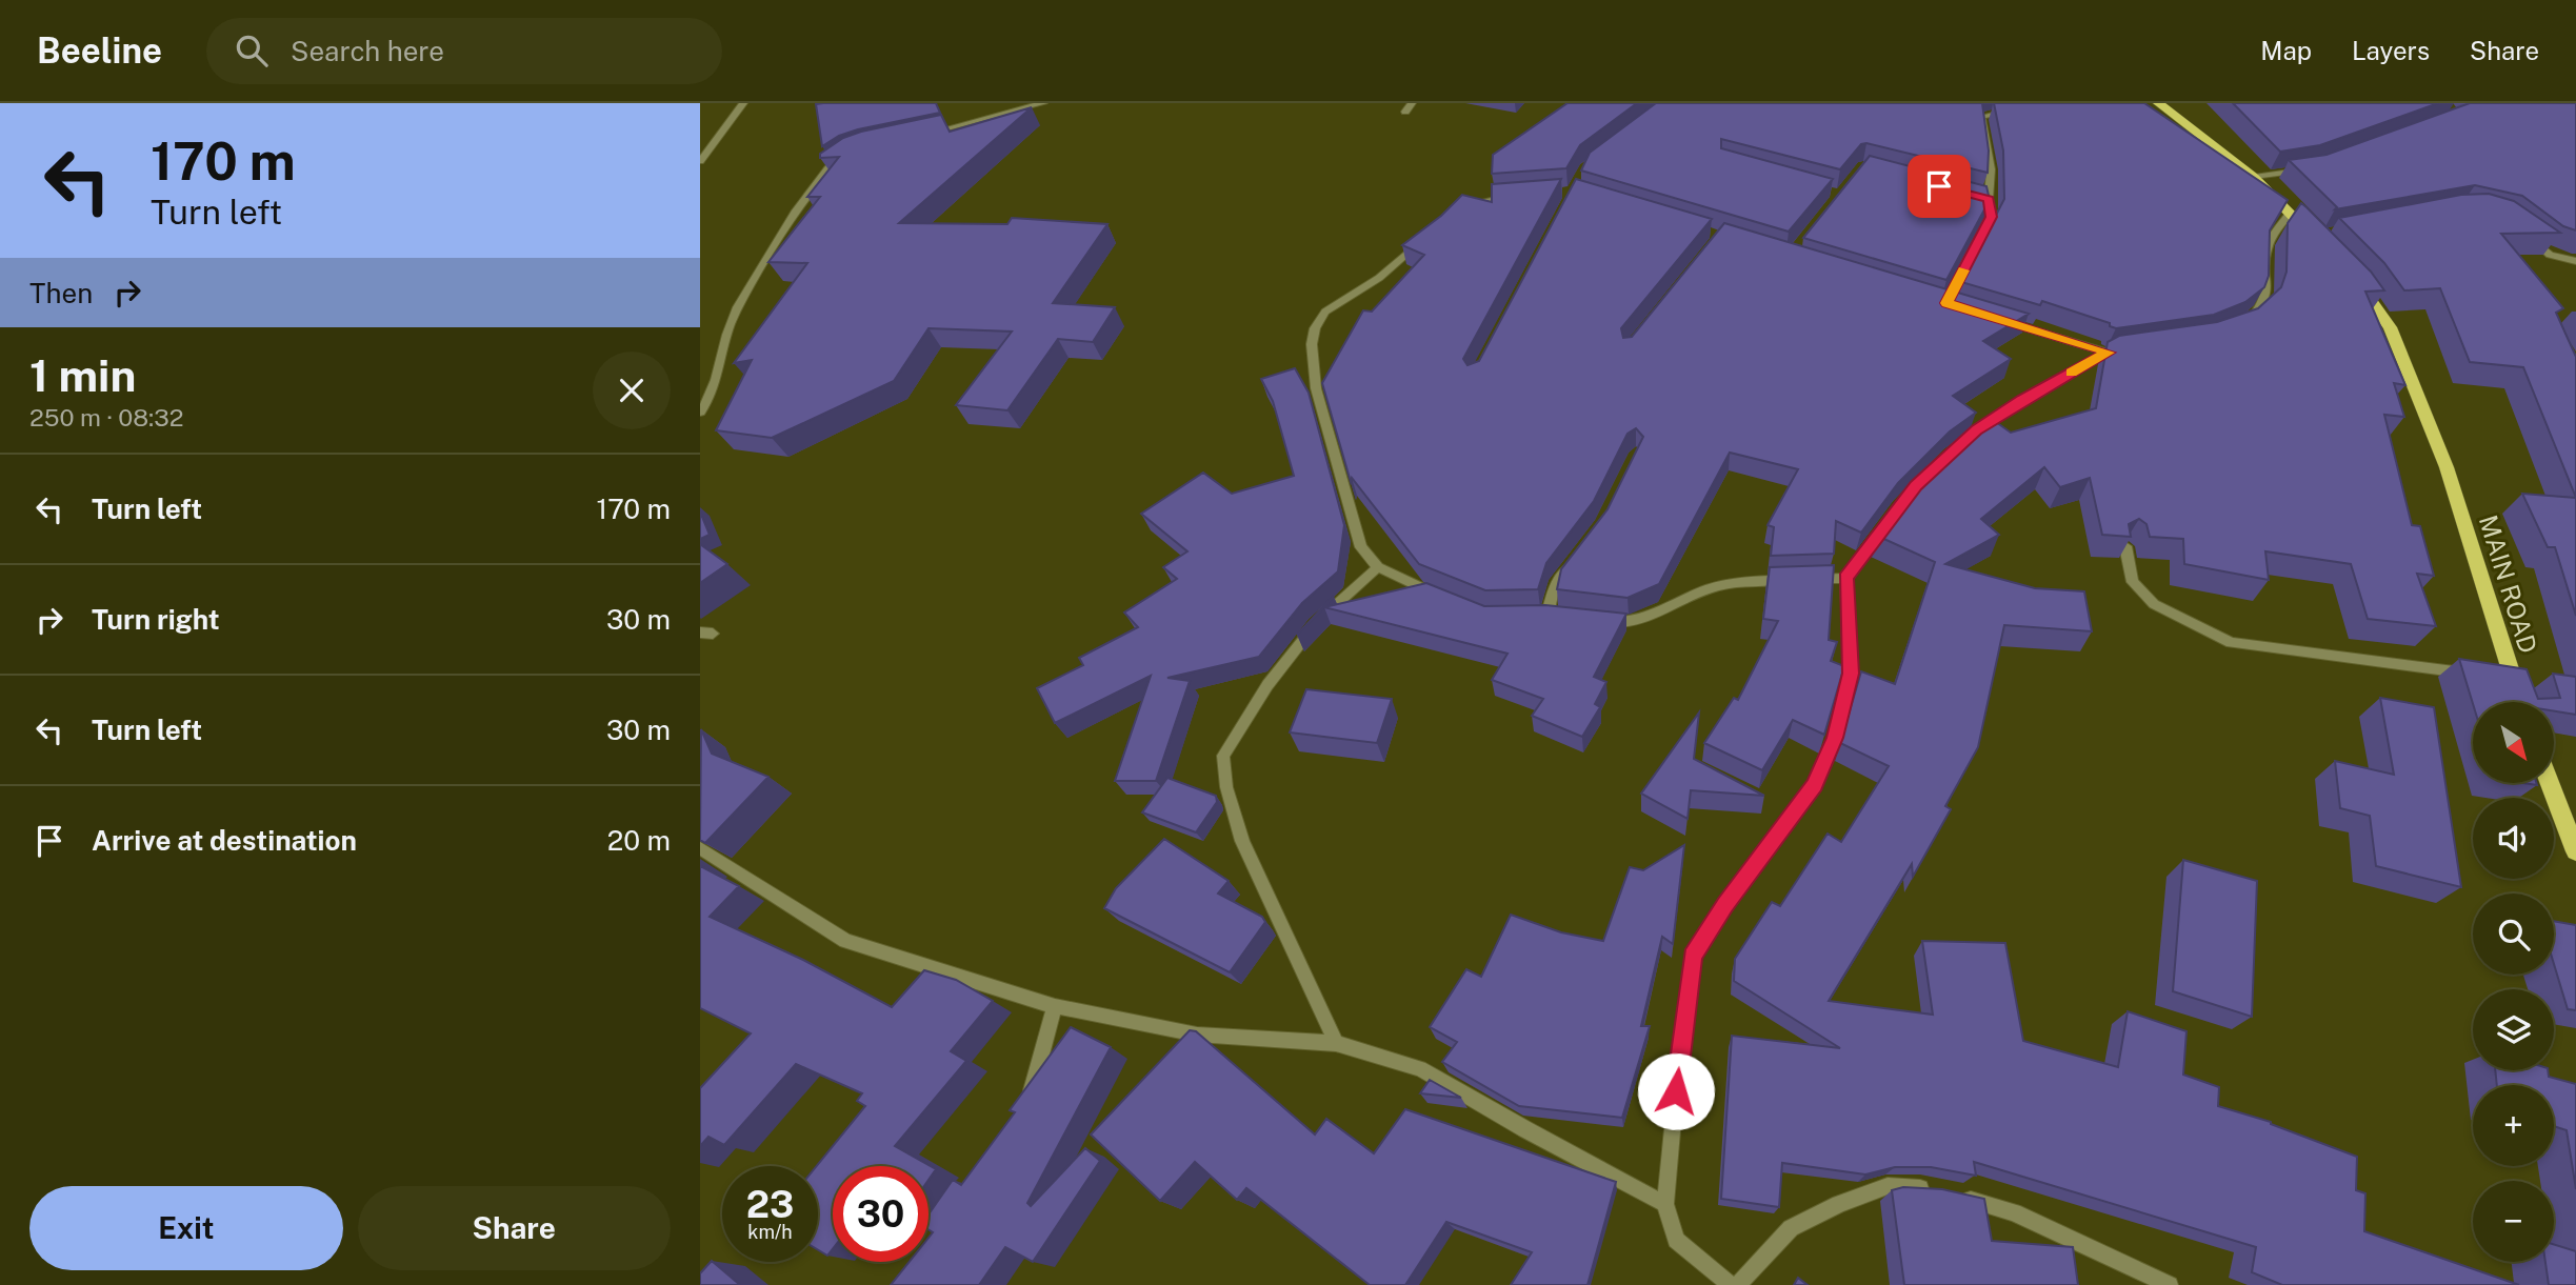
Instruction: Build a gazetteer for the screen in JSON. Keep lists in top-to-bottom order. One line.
{"streets":{"main road":["MAIN ROAD"]},"north":"bottom right","page":{"header":"Beeline","search":"Search here","nav":["Map","Layers","Share"],"turn":["170 m","Turn left"],"then":"Then","heading":["1 min","250 m · 08:32"],"list":[{"name":"Turn left","value":"170 m"},{"name":"Turn right","value":"30 m"},{"name":"Turn left","value":"30 m"},{"name":"Arrive at destination","value":"20 m"}],"map_buttons":["+","−"],"speed":"23 km/h","limit":"30","buttons":["Exit","Share"]}}
